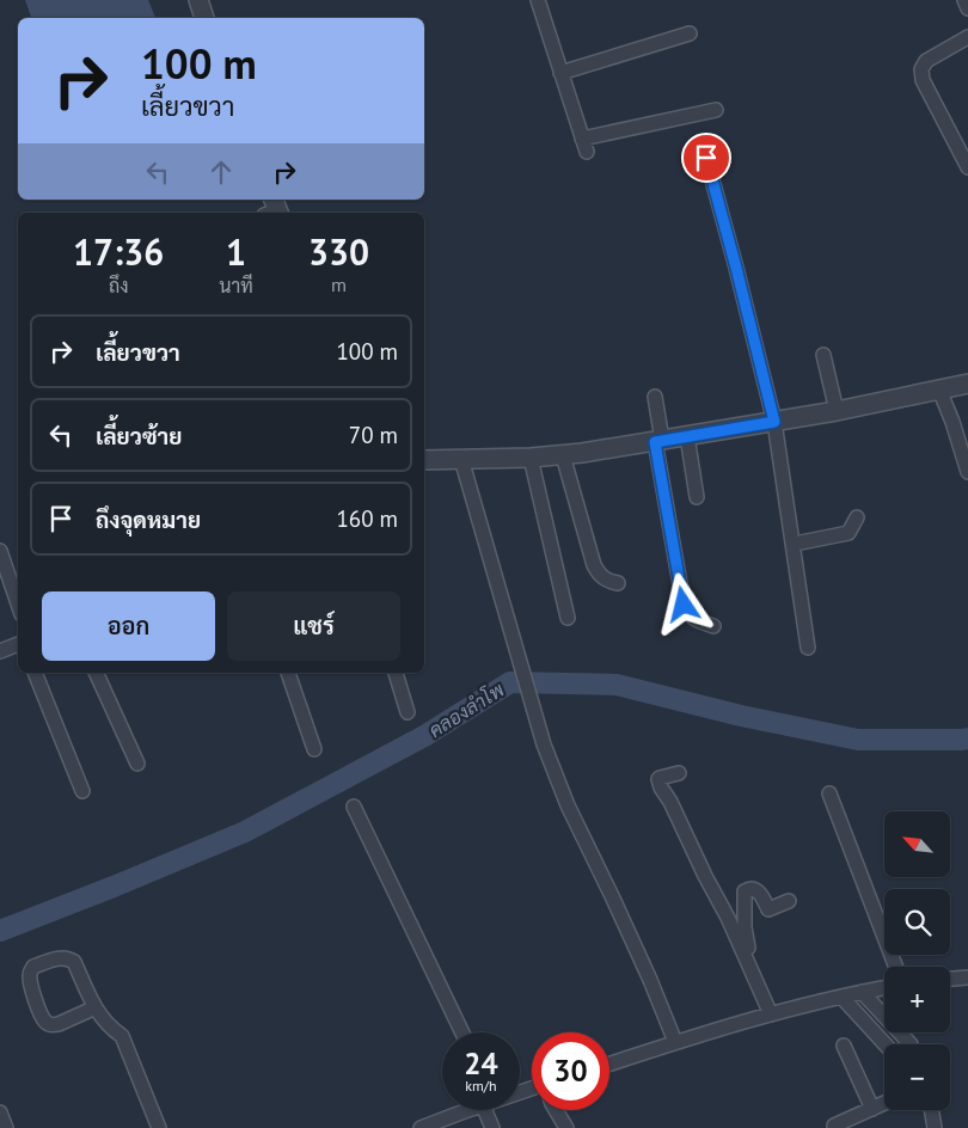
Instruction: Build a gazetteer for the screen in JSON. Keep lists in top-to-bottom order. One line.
{"water":["คลองลำโพ"],"north":"top left","page":{"turn":["100 m","เลี้ยวขวา"],"eta":["17:36","ถึง","1","นาที","330","m"],"list":[{"name":"เลี้ยวขวา","value":"100 m"},{"name":"เลี้ยวซ้าย","value":"70 m"},{"name":"ถึงจุดหมาย","value":"160 m"}],"buttons":["ออก","แชร์"],"map_buttons":["+","−"],"speed":"24 km/h","limit":"30"}}
